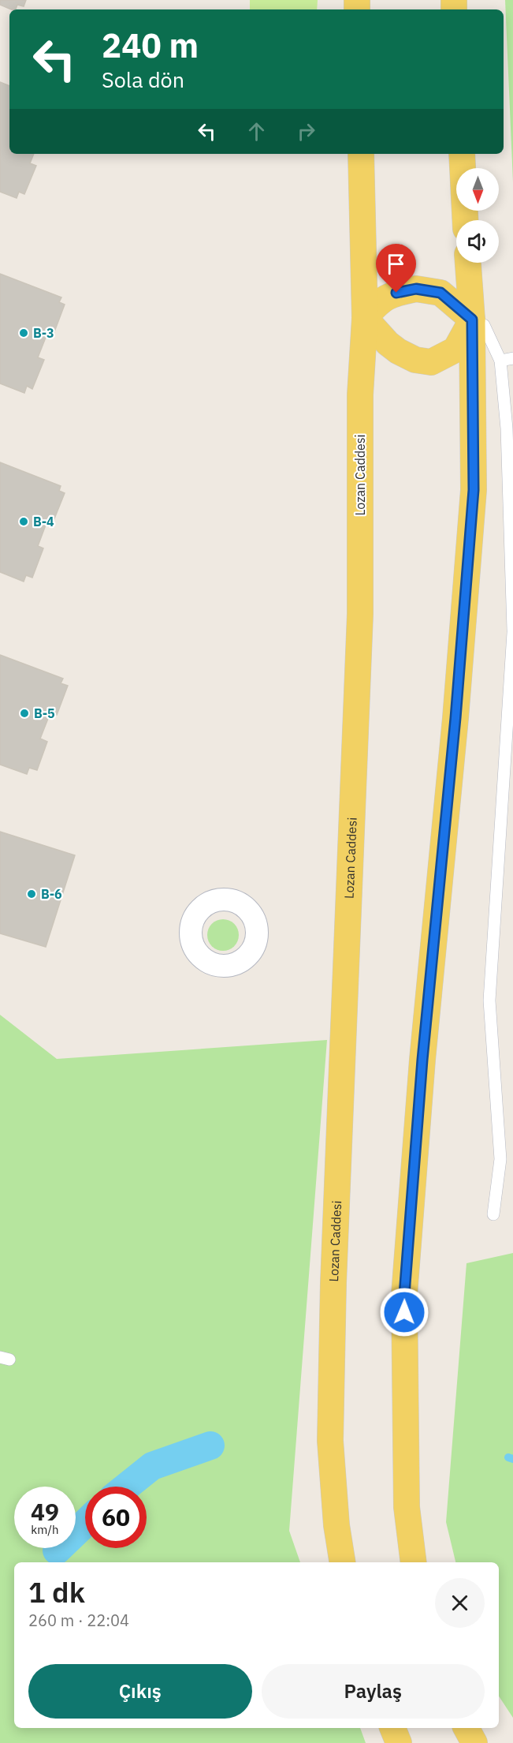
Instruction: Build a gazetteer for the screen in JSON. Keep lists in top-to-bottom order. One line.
{"streets":{"main road":["Lozan Caddesi"]},"places":["B-3","B-4","B-5","B-6"],"north":"bottom","page":{"turn":["240 m","Sola dön"],"speed":"49 km/h","limit":"60","heading":["1 dk","260 m · 22:04"],"buttons":["Çıkış","Paylaş"]}}
